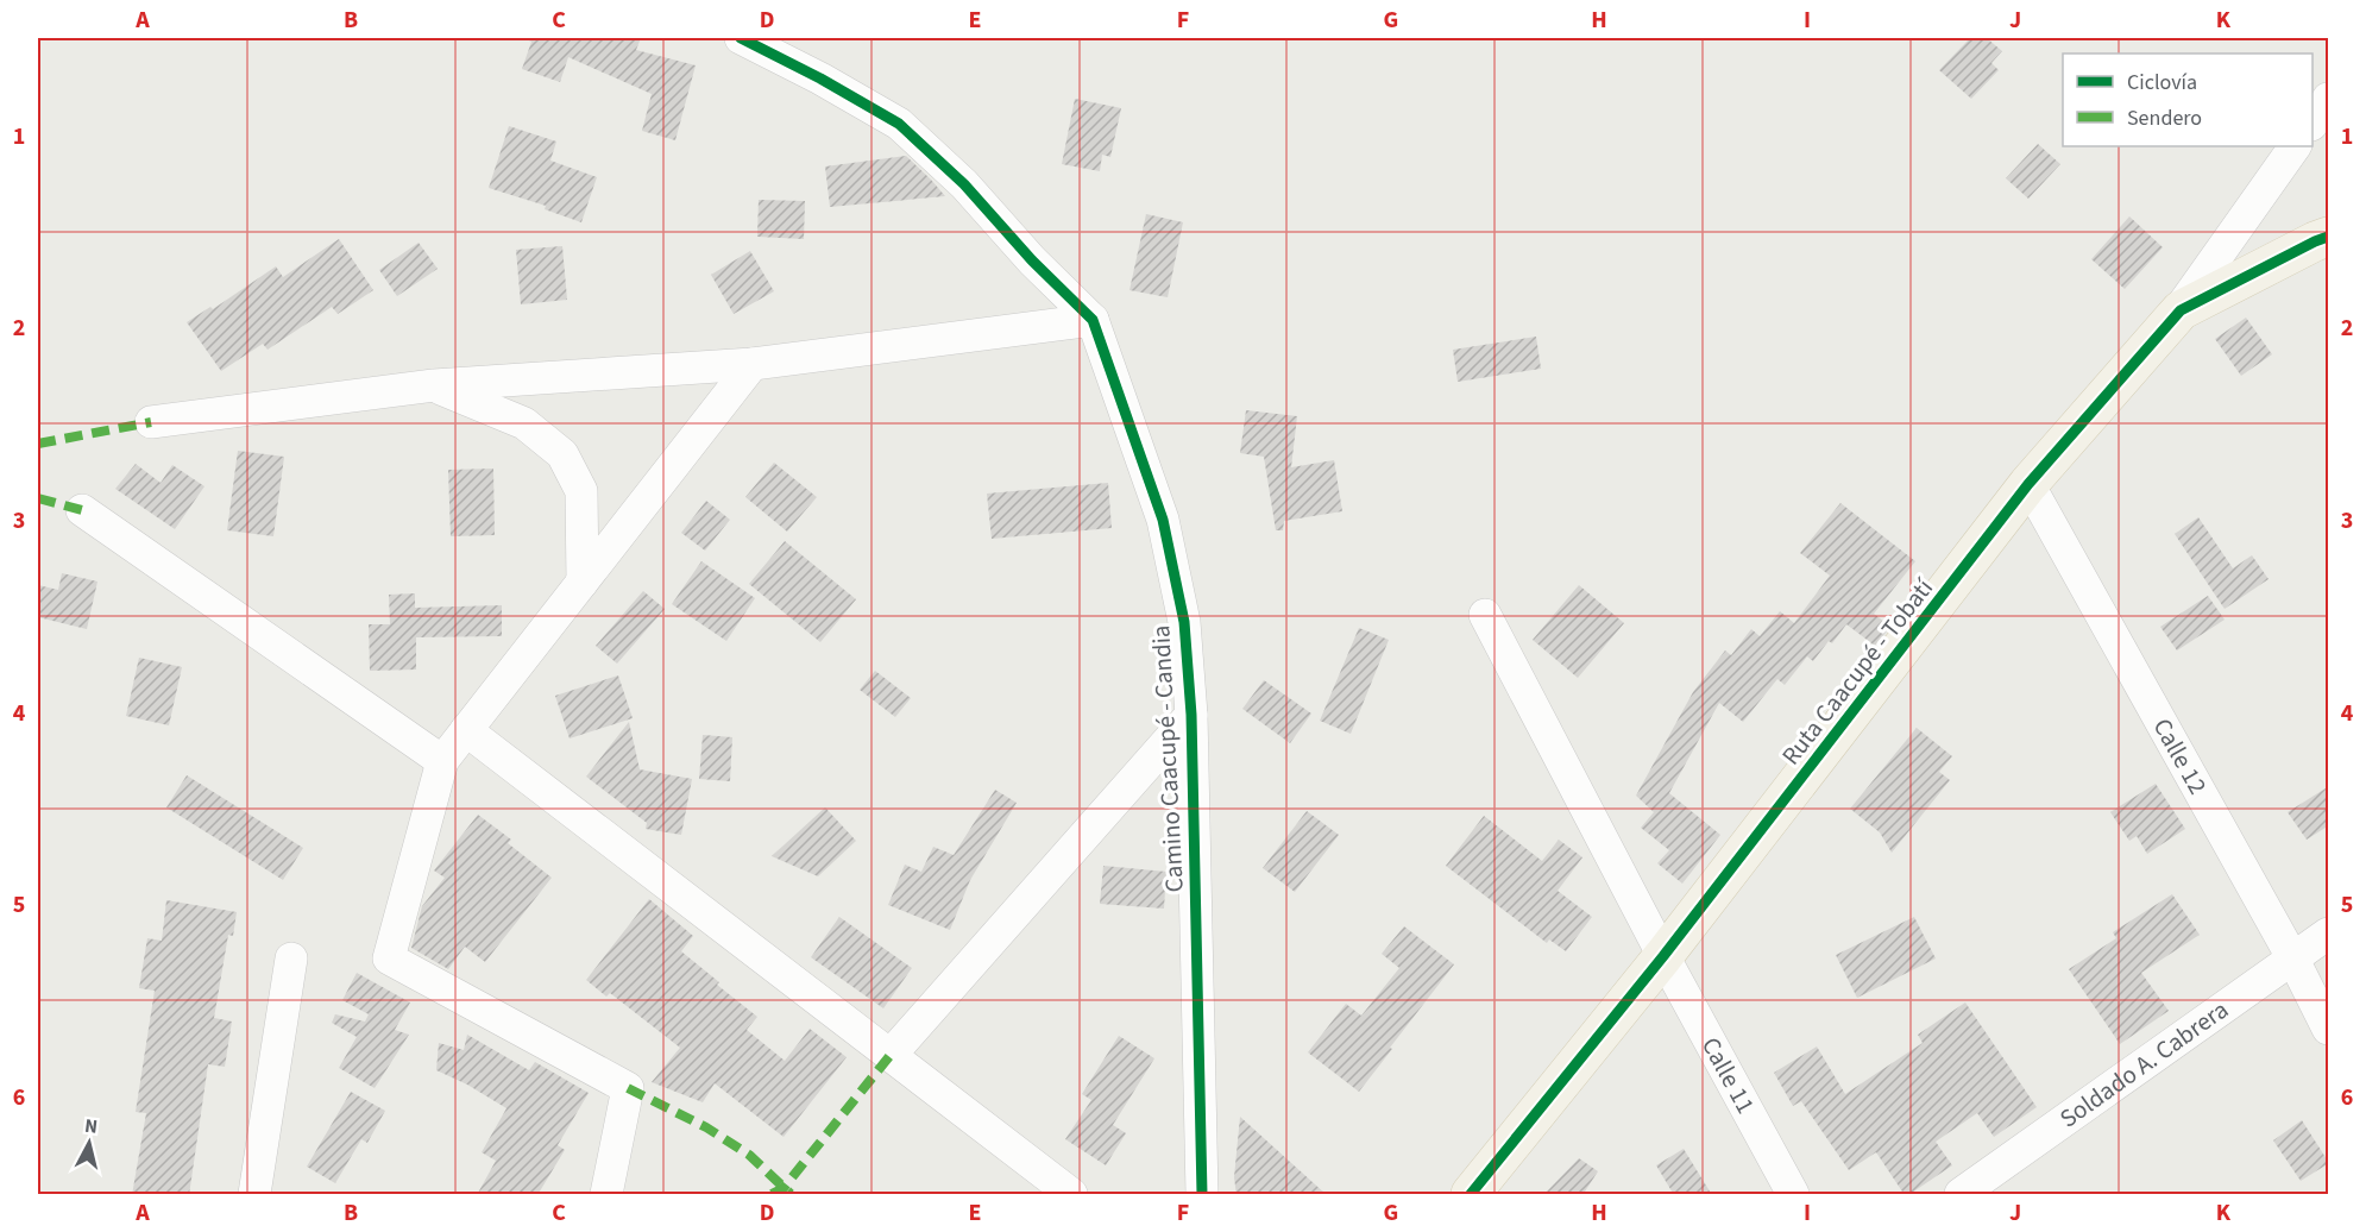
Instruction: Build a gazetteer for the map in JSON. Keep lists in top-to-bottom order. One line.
{"streets":{"main road":["Ruta Caacupé - Tobatí"],"street":["Calle 12","Camino Caacupé - Candia","Soldado A. Cabrera","Calle 11"]},"crossings":[["Ruta Caacupé - Tobatí","Calle 12"],["Ruta Caacupé - Tobatí","Calle 11"],["Calle 12","Soldado A. Cabrera"]],"legend":["Ciclovía","Sendero"],"north":"top","grid":{"columns":["A","B","C","D","E","F","G","H","I","J","K"],"rows":["1","2","3","4","5","6"]}}
